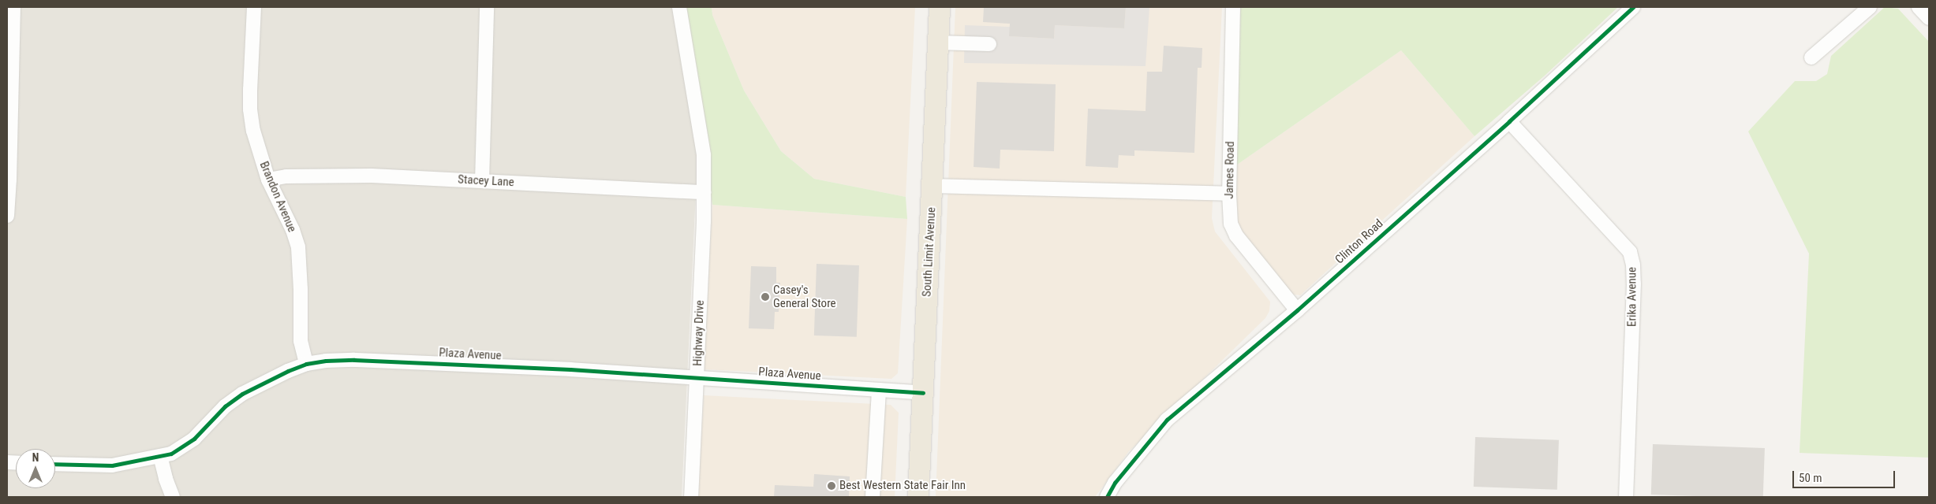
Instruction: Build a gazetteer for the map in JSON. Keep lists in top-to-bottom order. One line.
{"streets":{"highway":["South Limit Avenue"],"street":["James Road","Stacey Lane","Brandon Avenue","Clinton Road","Erika Avenue","Highway Drive","Plaza Avenue"]},"crossings":[["James Road","Clinton Road"],["Stacey Lane","Brandon Avenue"],["Stacey Lane","Highway Drive"],["Brandon Avenue","Plaza Avenue"],["Clinton Road","Erika Avenue"],["South Limit Avenue","Plaza Avenue"],["Highway Drive","Plaza Avenue"]],"places":["Casey's General Store","Best Western State Fair Inn"],"scale_bar":"50 m","north":"top"}
